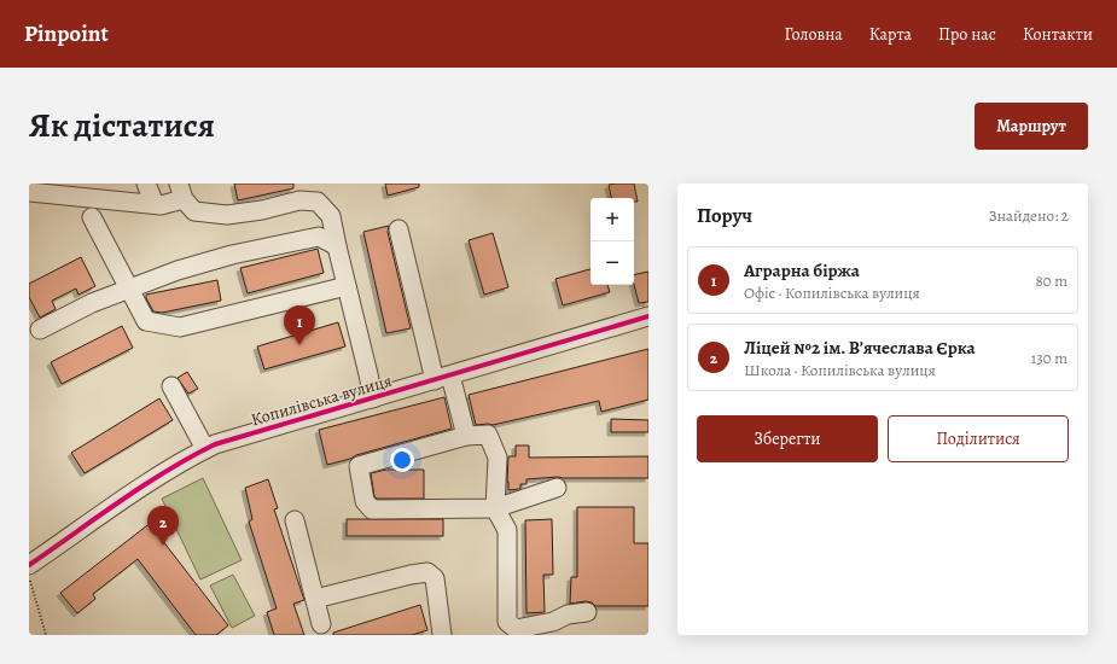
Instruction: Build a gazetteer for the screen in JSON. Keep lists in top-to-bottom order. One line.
{"streets":{"street":["Копилівська вулиця"]},"page":{"header":"Pinpoint","nav":["Головна","Карта","Про нас","Контакти"],"title":"Як дістатися","buttons":["Маршрут",["Зберегти","Поділитися"]],"heading":["Поруч","Знайдено: 2"],"map_buttons":["+","−"],"list":[{"mark":"1","name":"Аграрна біржа","note":"Офіс · Копилівська вулиця","value":"80 m"},{"mark":"2","name":"Ліцей №2 ім. В’ячеслава Єрка","note":"Школа · Копилівська вулиця","value":"130 m"}],"pins":["1","2"]}}
